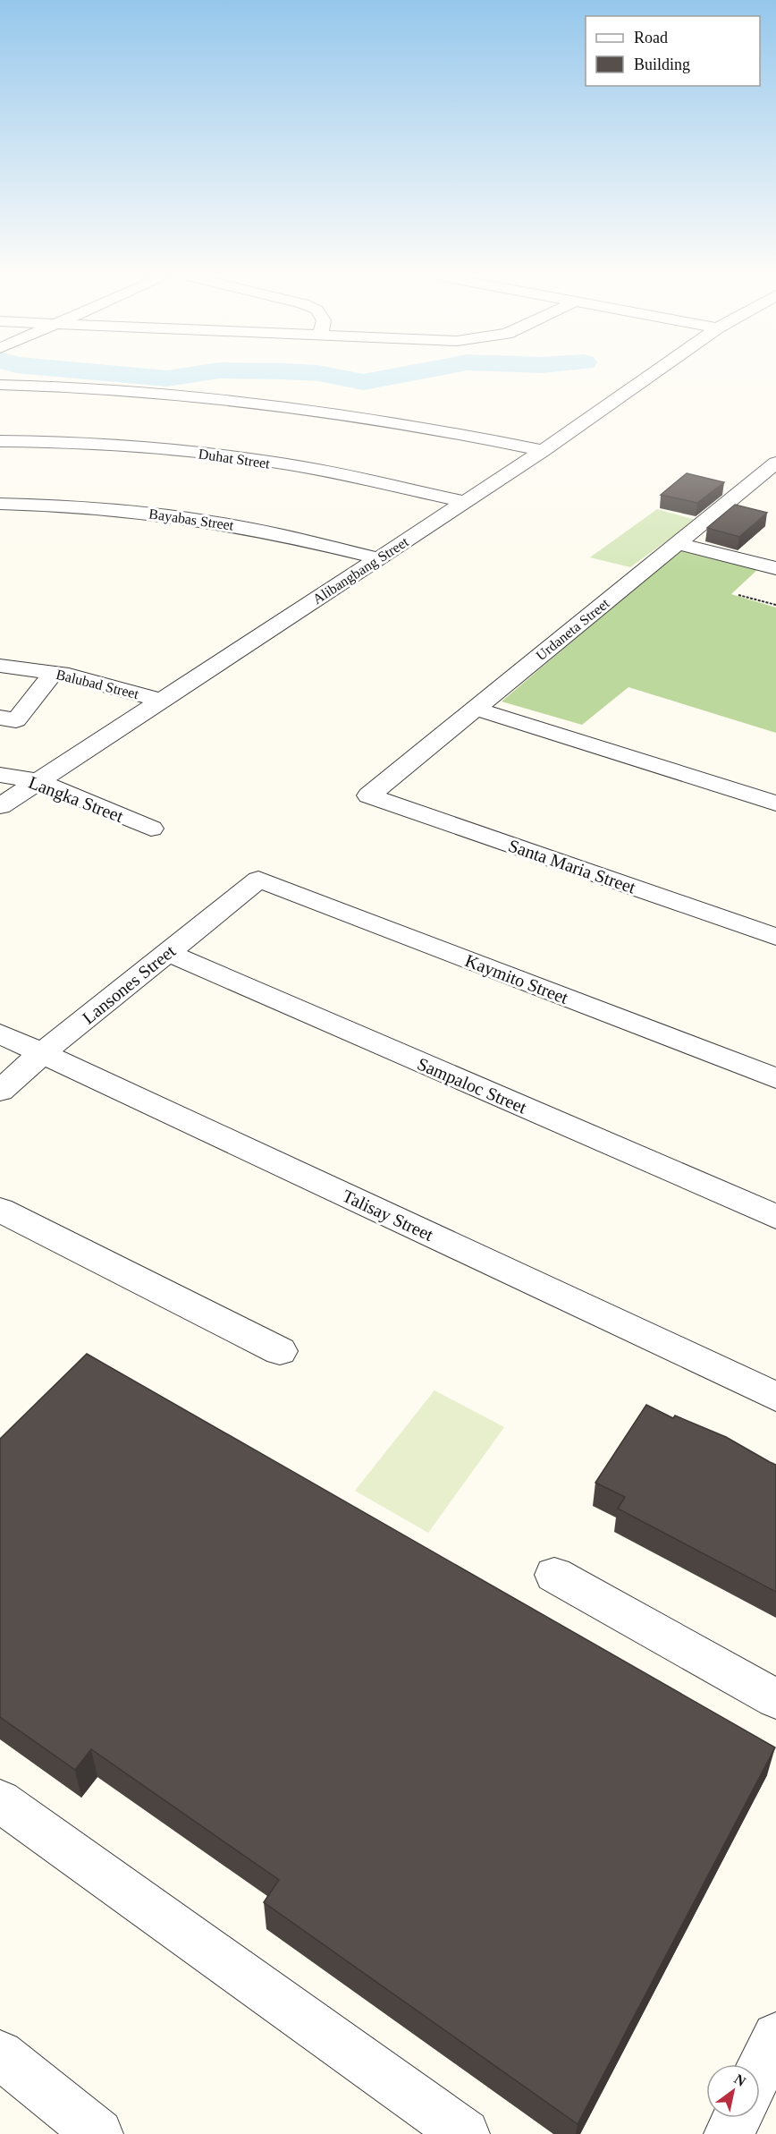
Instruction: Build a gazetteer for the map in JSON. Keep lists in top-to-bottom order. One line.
{"streets":{"street":["Duhat Street","Bayabas Street","Alibangbang Street","Urdaneta Street","Balubad Street","Langka Street","Santa Maria Street","Kaymito Street","Lansones Street","Sampaloc Street","Talisay Street"]},"crossings":[["Duhat Street","Alibangbang Street"],["Bayabas Street","Alibangbang Street"],["Alibangbang Street","Balubad Street"],["Alibangbang Street","Langka Street"],["Urdaneta Street","Santa Maria Street"],["Kaymito Street","Lansones Street"],["Lansones Street","Sampaloc Street"],["Lansones Street","Talisay Street"]],"legend":["Road","Building"],"north":"top right"}
